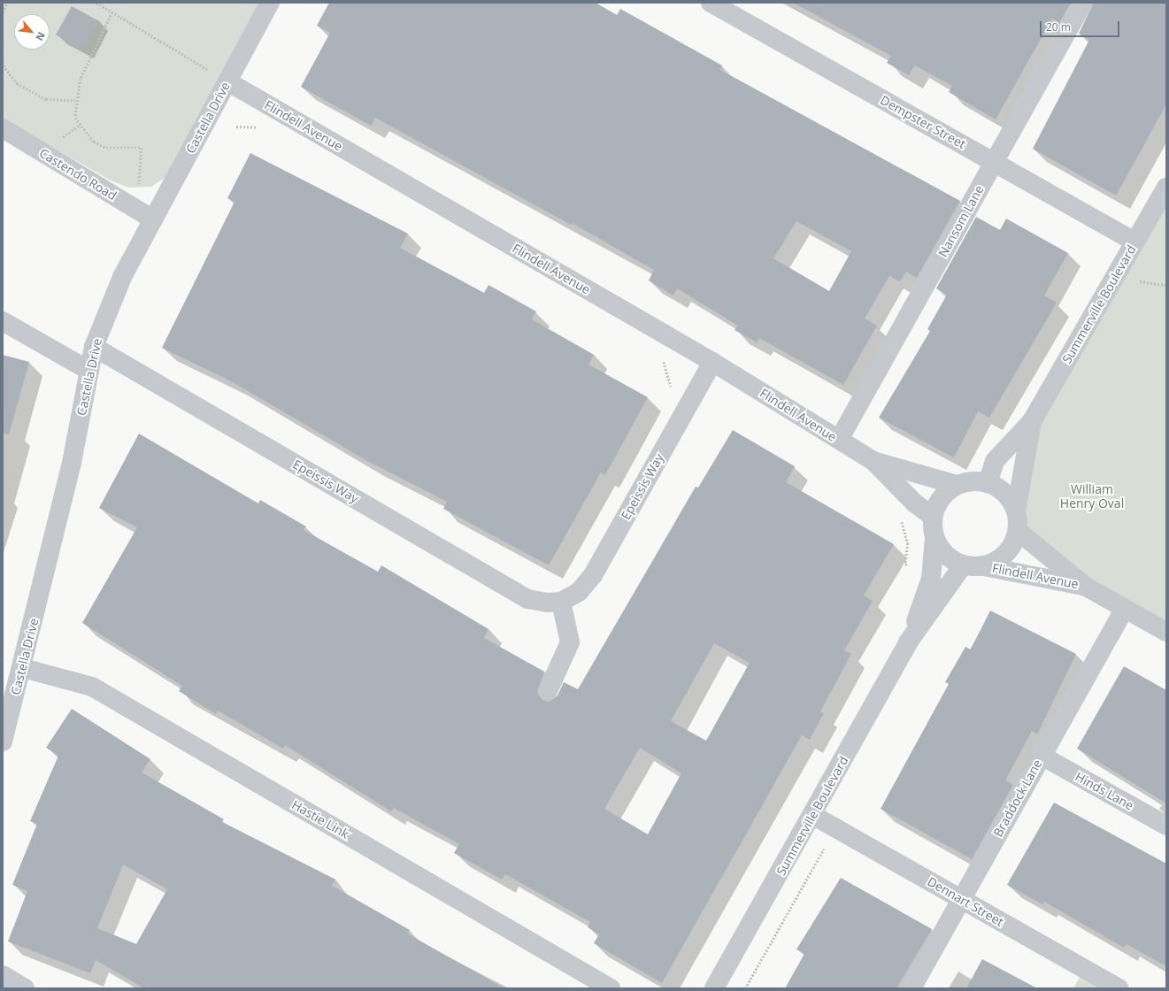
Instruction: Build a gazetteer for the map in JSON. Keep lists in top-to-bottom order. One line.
{"streets":{"street":["Castella Drive","Dempster Street","Flindell Avenue","Castendo Road","Nansom Lane","Summerville Boulevard","Epeissis Way","Hinds Lane","Braddock Lane","Hastie Link","Dennart Street"]},"crossings":[["Castella Drive","Flindell Avenue"],["Castella Drive","Castendo Road"],["Castella Drive","Epeissis Way"],["Castella Drive","Hastie Link"],["Dempster Street","Nansom Lane"],["Dempster Street","Summerville Boulevard"],["Flindell Avenue","Nansom Lane"],["Flindell Avenue","Summerville Boulevard"],["Flindell Avenue","Epeissis Way"],["Flindell Avenue","Braddock Lane"],["Summerville Boulevard","Dennart Street"],["Hinds Lane","Braddock Lane"],["Braddock Lane","Dennart Street"]],"parks":["William Henry Oval"],"scale_bar":"20 m","north":"bottom right"}
